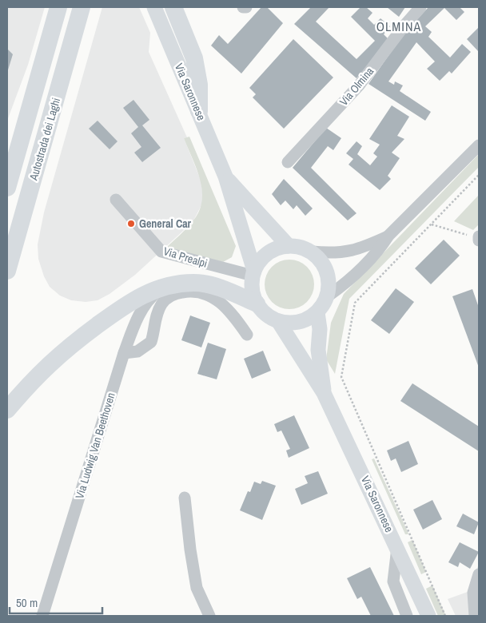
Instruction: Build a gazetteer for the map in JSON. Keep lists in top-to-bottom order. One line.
{"streets":{"highway":["Autostrada dei Laghi"],"main road":["Via Saronnese"],"street":["Via Olmina","Via Prealpi","Via Ludwig Van Beethoven"]},"crossings":[["Via Saronnese","Via Prealpi"]],"districts":["OLMINA"],"places":["General Car"],"scale_bar":"50 m"}
